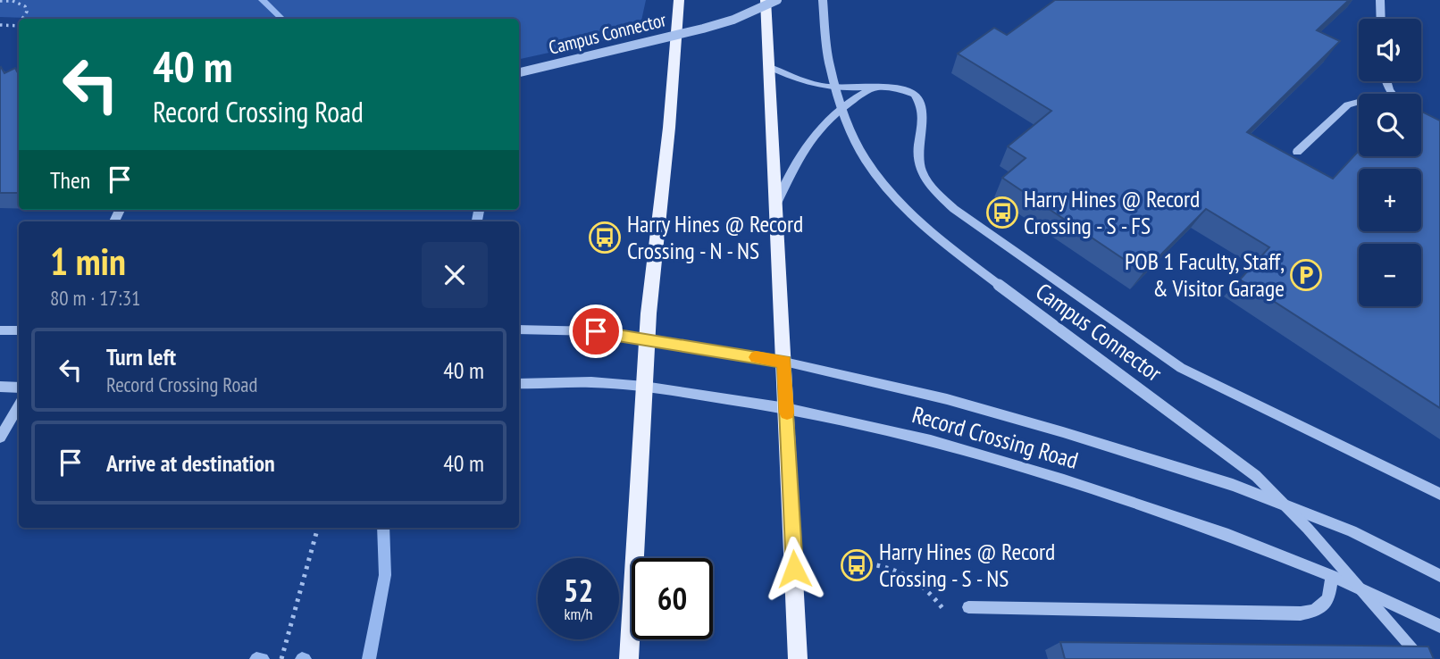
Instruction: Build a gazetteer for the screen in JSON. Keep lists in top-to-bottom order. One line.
{"streets":{"street":["Campus Connector","Record Crossing Road"]},"places":{"bus stop":["Harry Hines @ Record Crossing - S - FS","Harry Hines @ Record Crossing - N - NS","Harry Hines @ Record Crossing - S - NS"],"parking":["POB 1 Faculty, Staff, & Visitor Garage"]},"page":{"map_buttons":["+","−"],"turn":["40 m","Record Crossing Road"],"then":"Then","heading":["1 min","80 m · 17:31"],"list":[{"name":"Turn left","note":"Record Crossing Road","value":"40 m"},{"name":"Arrive at destination","value":"40 m"}],"speed":"52 km/h","limit":"60"}}
